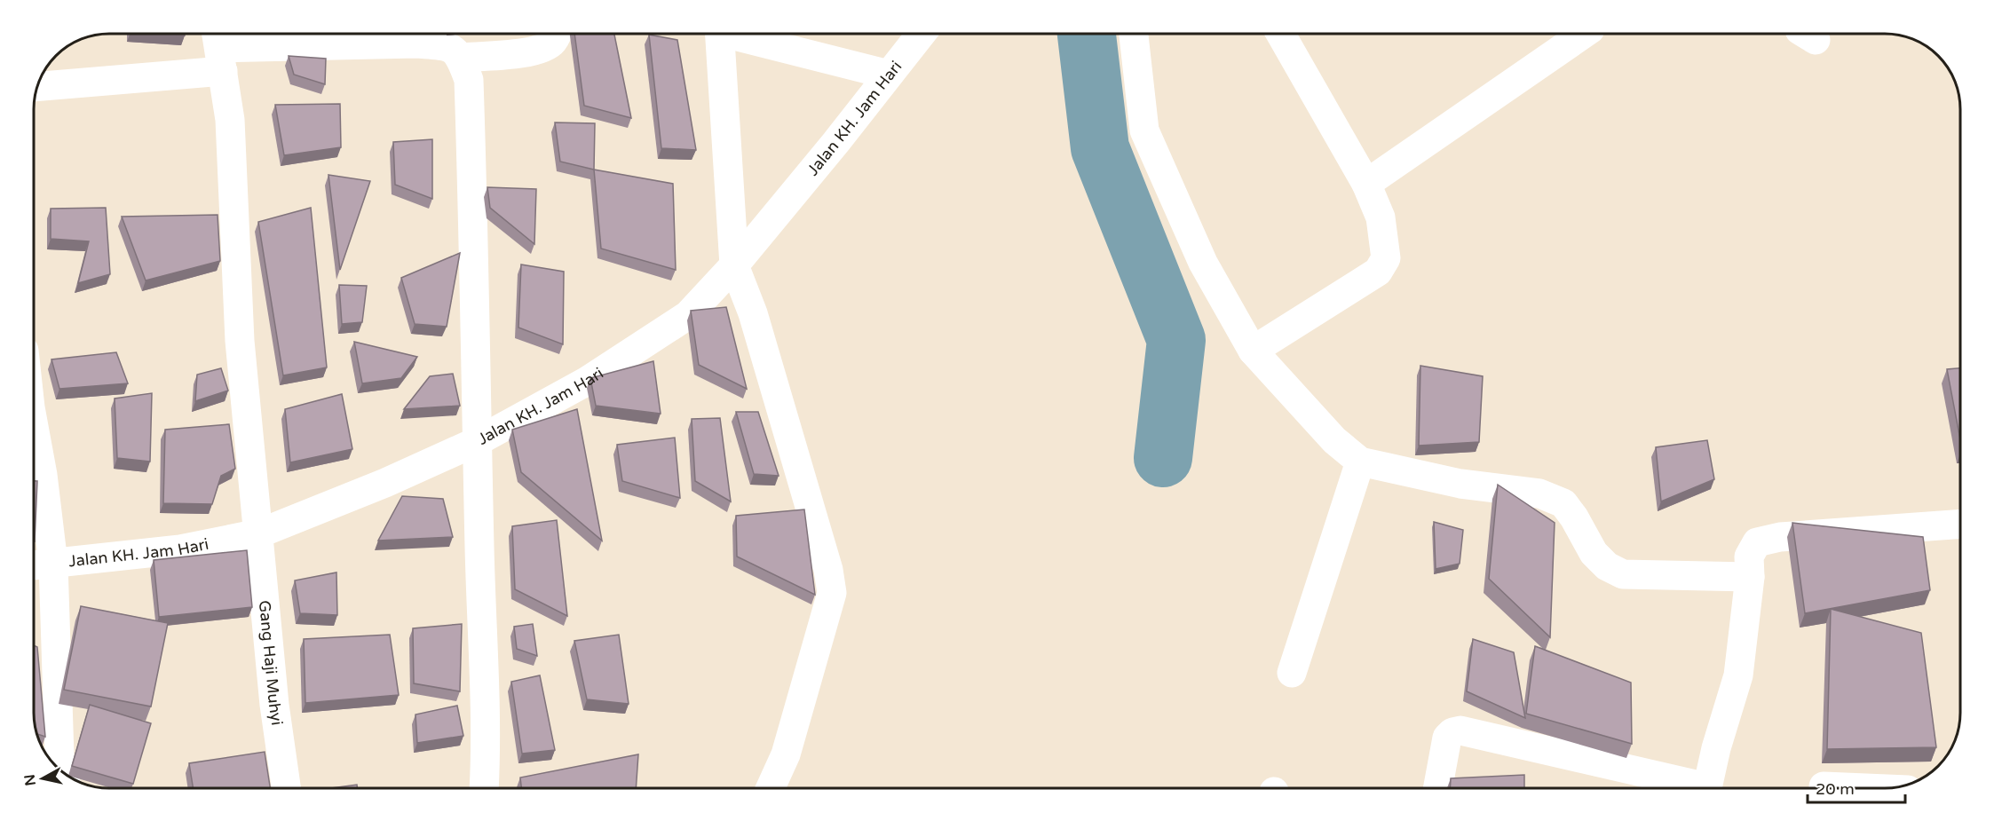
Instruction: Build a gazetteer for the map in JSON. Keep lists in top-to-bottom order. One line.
{"streets":{"street":["Jalan KH. Jam Hari","Gang Haji Muhyi"]},"crossings":[["Jalan KH. Jam Hari","Gang Haji Muhyi"]],"scale_bar":"20 m","north":"left"}
